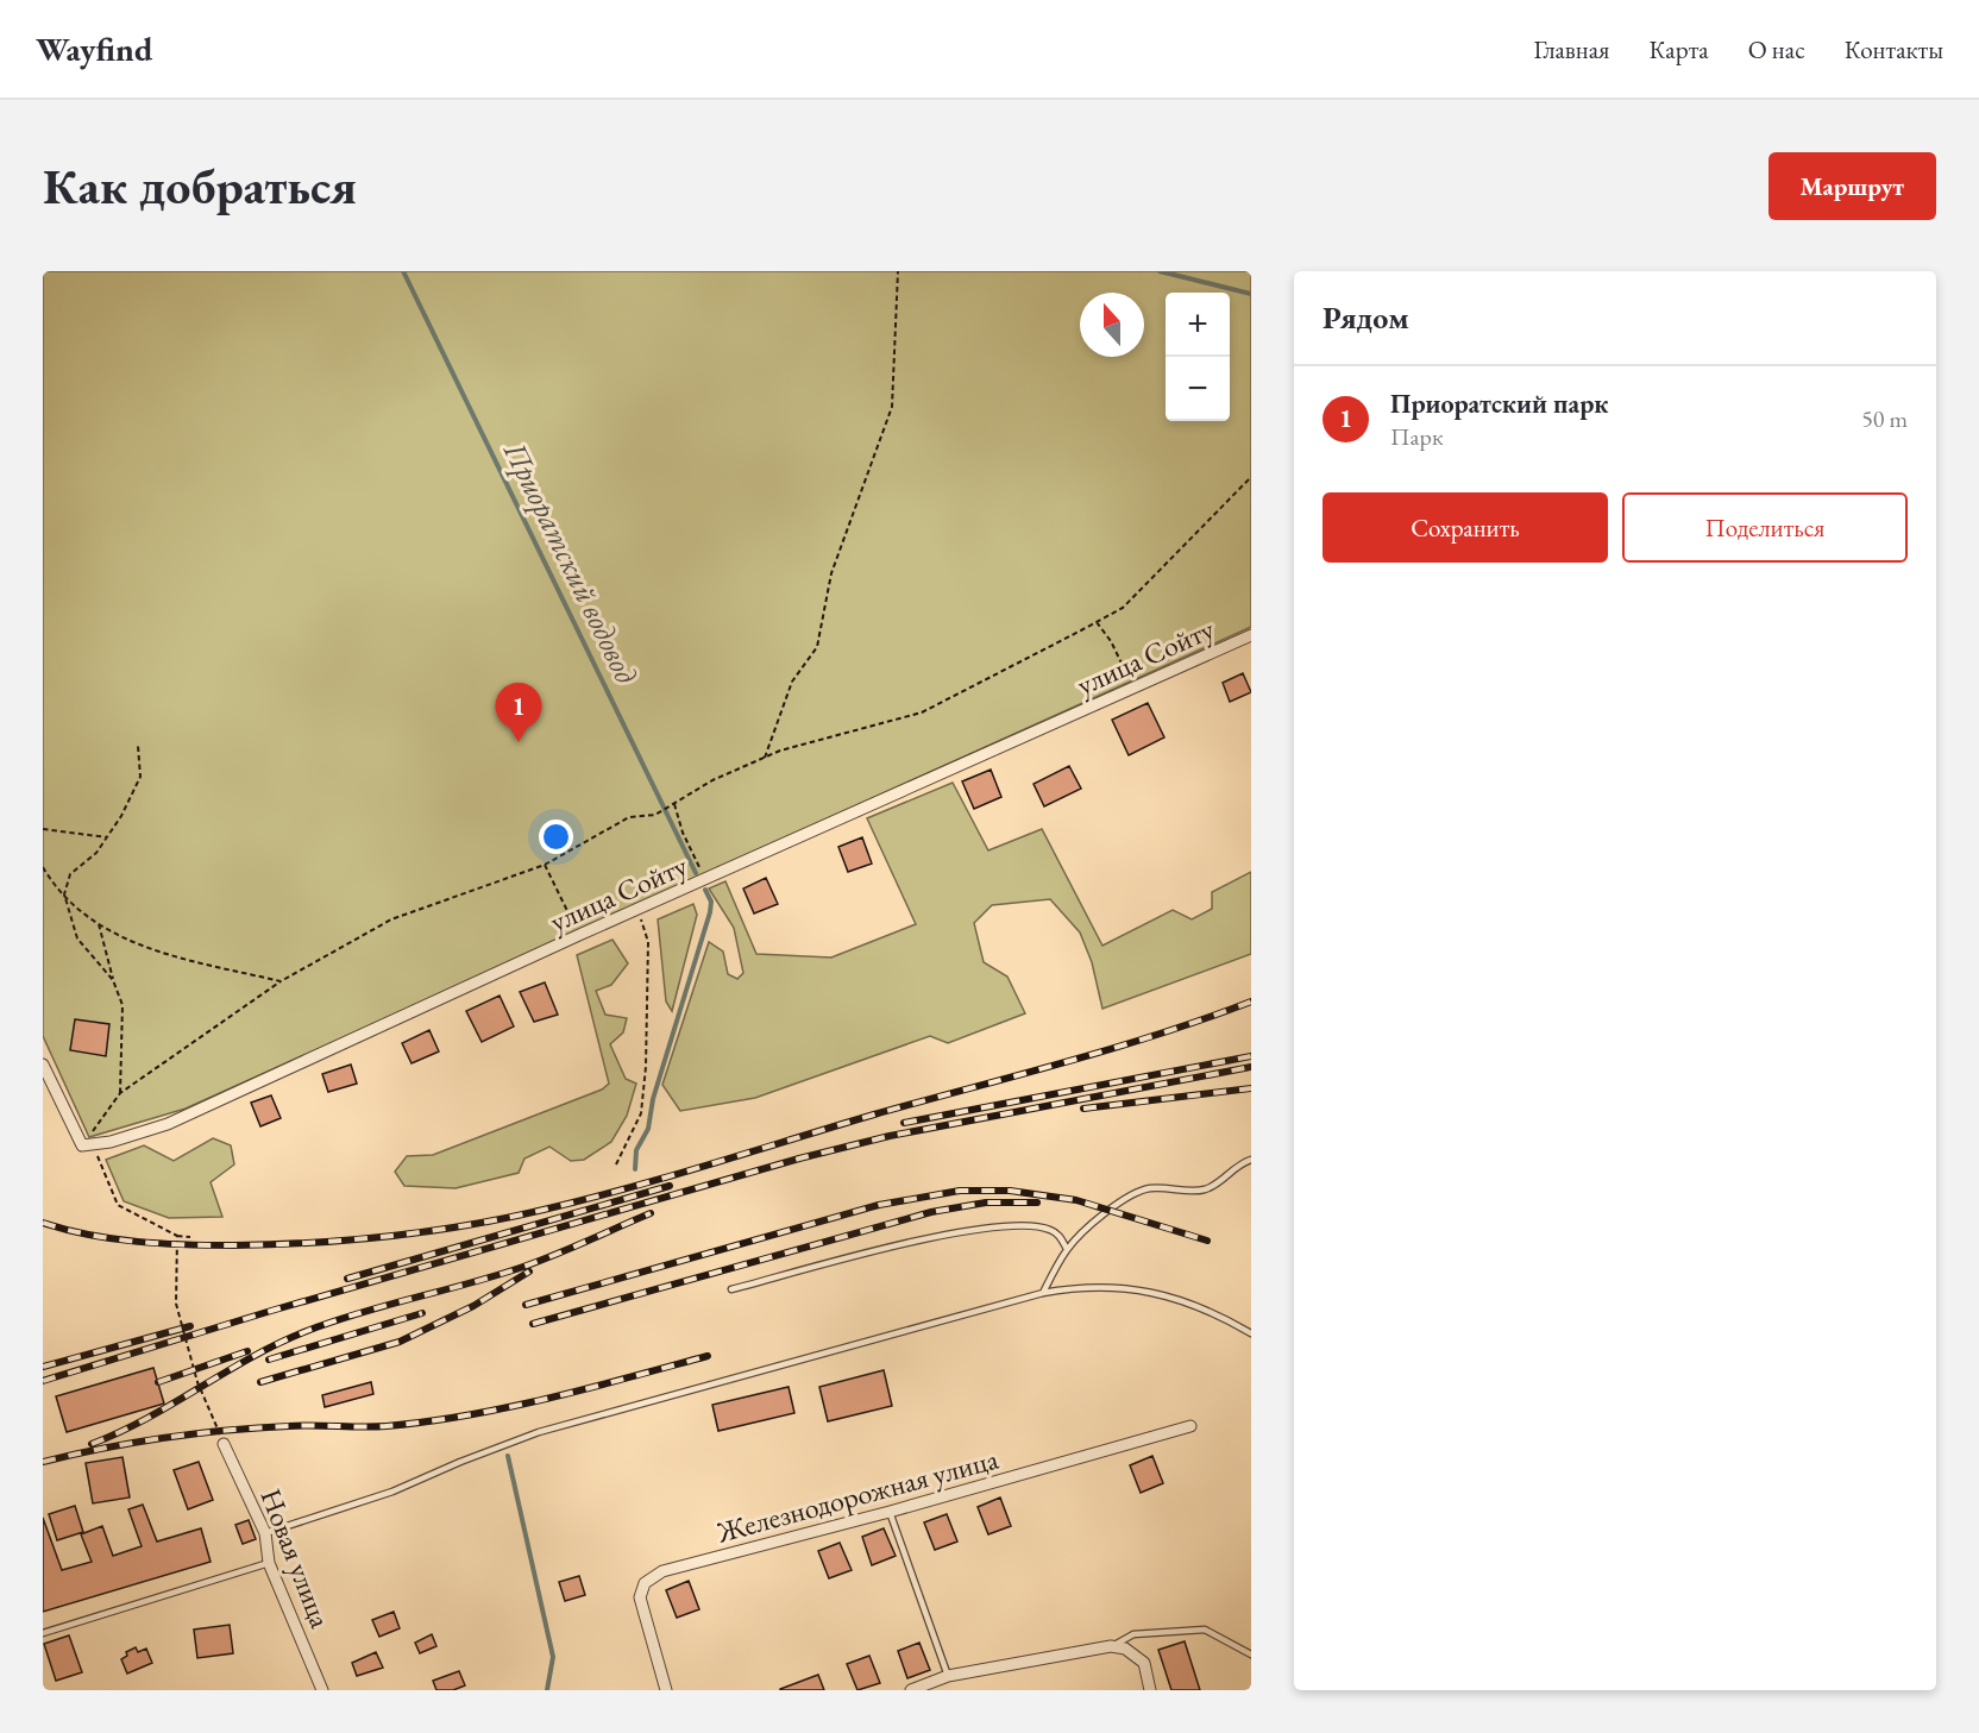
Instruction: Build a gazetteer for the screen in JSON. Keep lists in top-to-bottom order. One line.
{"streets":{"street":["улица Сойту","Железнодорожная улица","Новая улица"]},"water":["Приоратский водовод"],"north":"top","page":{"header":"Wayfind","nav":["Главная","Карта","О нас","Контакты"],"buttons":["Маршрут",["Сохранить","Поделиться"]],"title":"Как добраться","heading":"Рядом","map_buttons":["+","−"],"list":[{"mark":"1","name":"Приоратский парк","note":"Парк","value":"50 m"}],"pins":"1"}}
